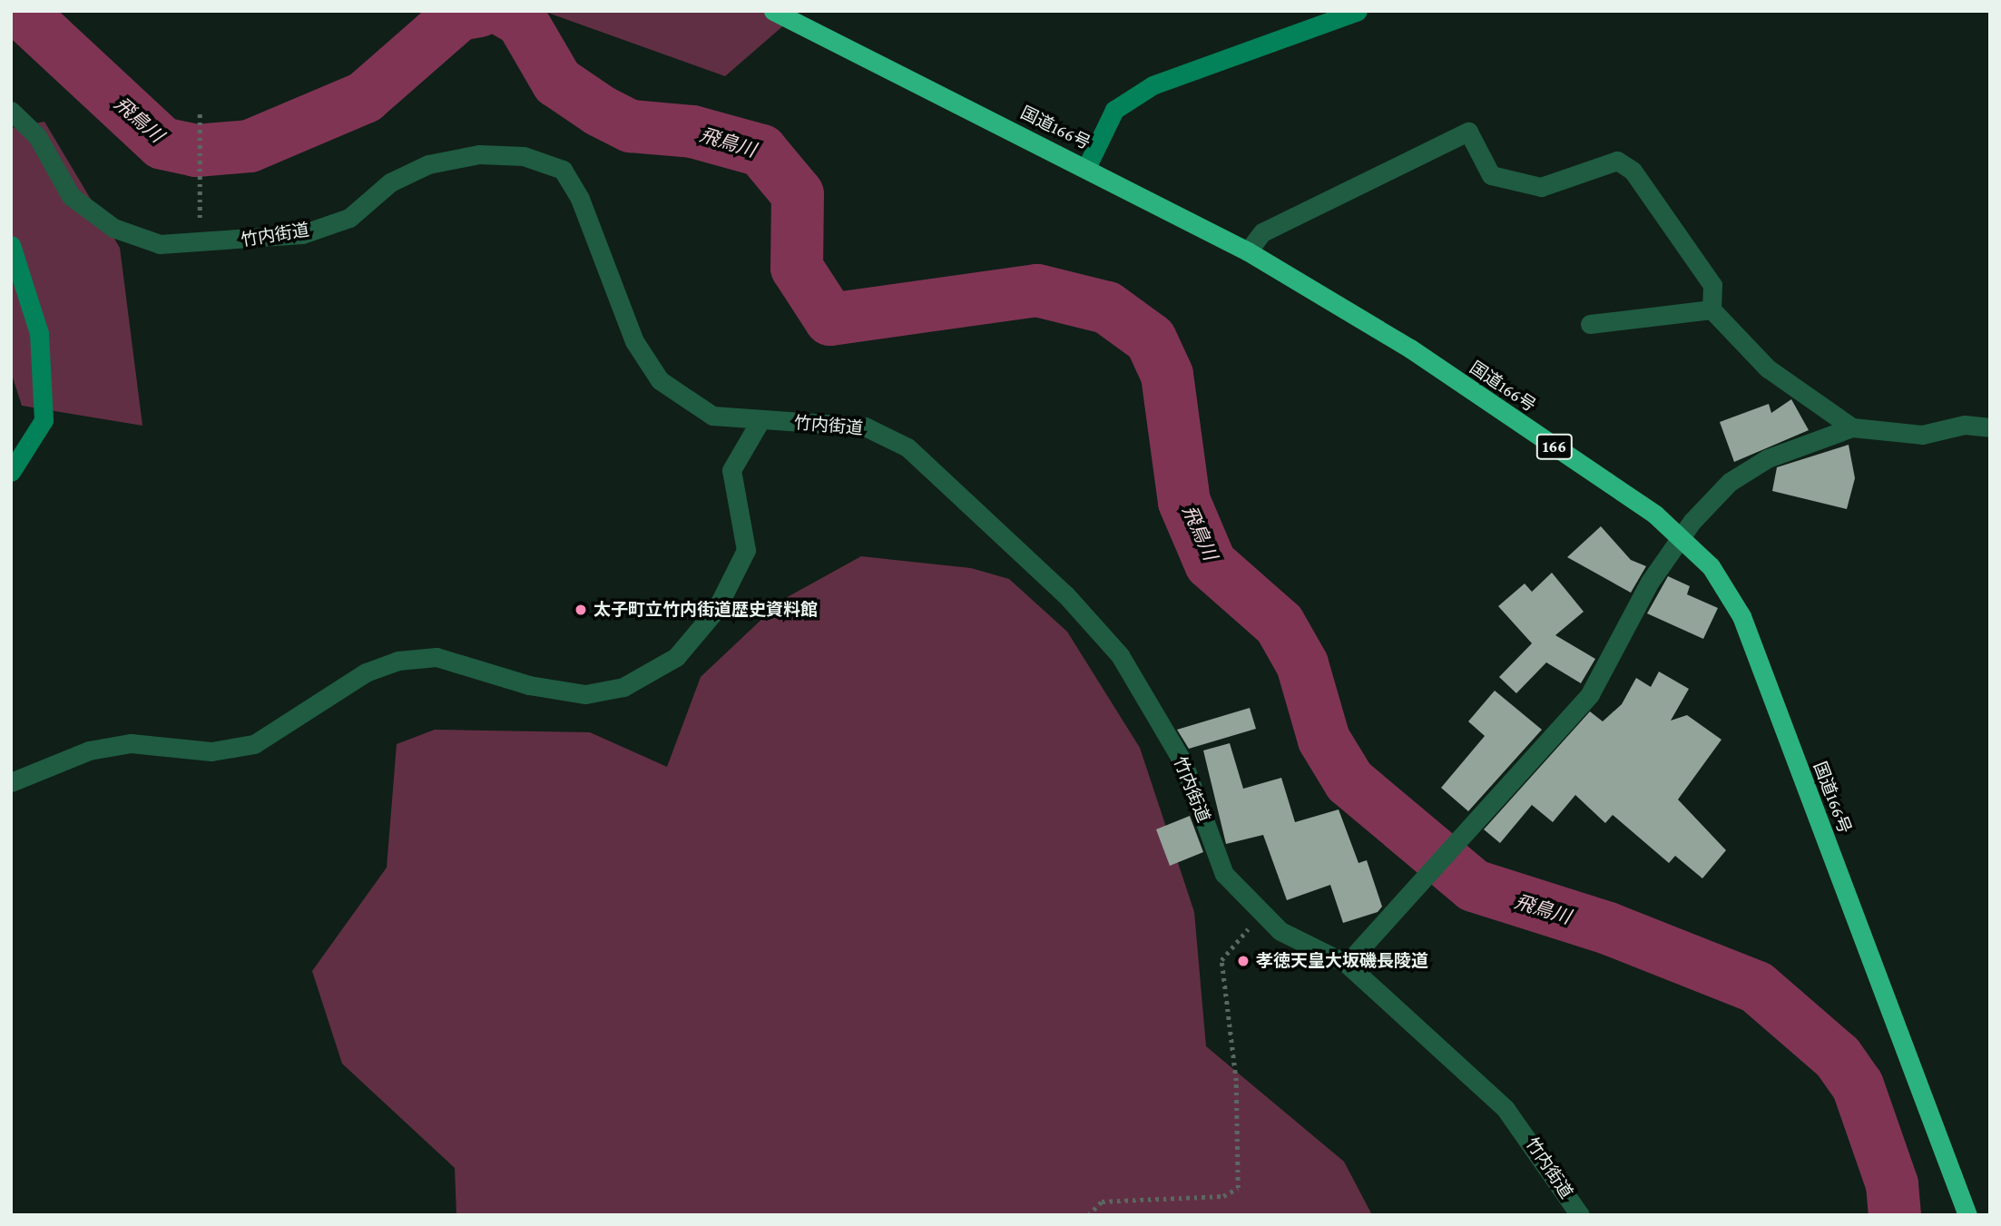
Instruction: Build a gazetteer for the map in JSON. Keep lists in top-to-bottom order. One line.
{"streets":{"highway":["国道166号","166"],"street":["竹内街道"]},"water":["飛鳥川"],"places":["太子町立竹内街道歴史資料館","孝徳天皇大坂磯長陵道"]}
